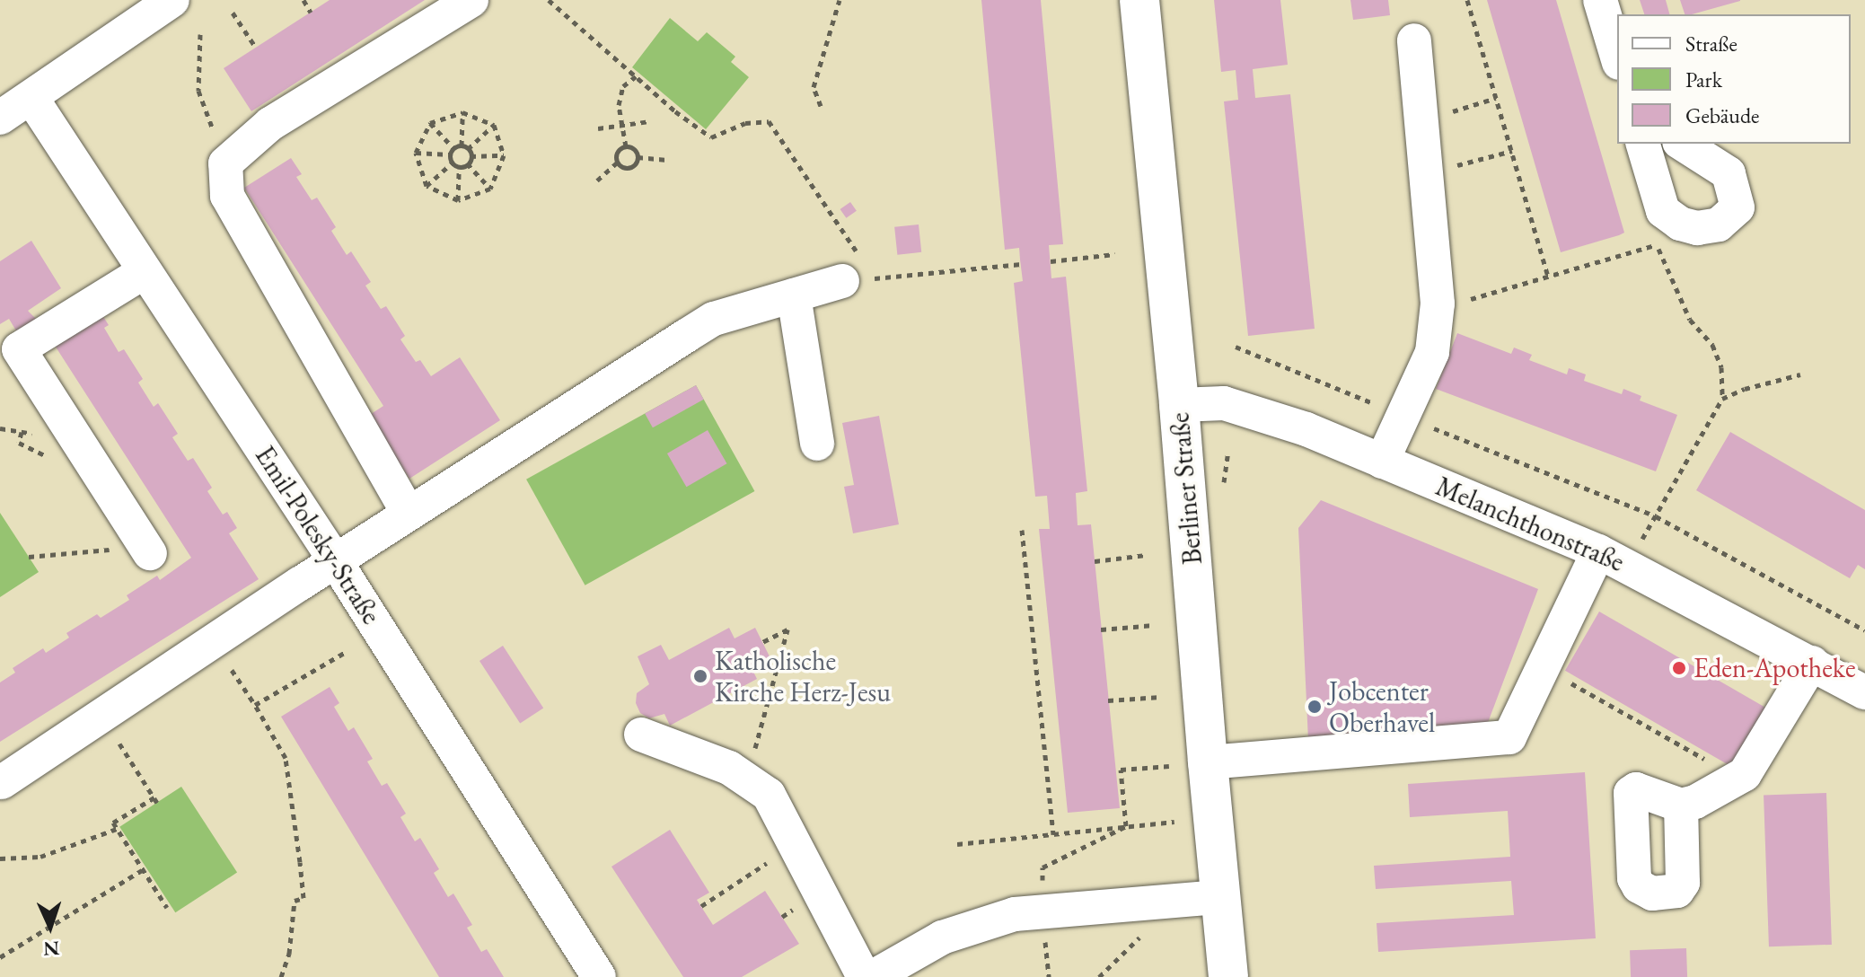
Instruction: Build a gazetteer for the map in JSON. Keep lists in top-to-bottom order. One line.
{"streets":{"main road":["Berliner Straße"],"street":["Melanchthonstraße","Emil-Polesky-Straße"]},"crossings":[["Berliner Straße","Melanchthonstraße"]],"places":["Eden-Apotheke","Katholische Kirche Herz-Jesu","Jobcenter Oberhavel"],"legend":["Straße","Park","Gebäude"],"north":"bottom"}
